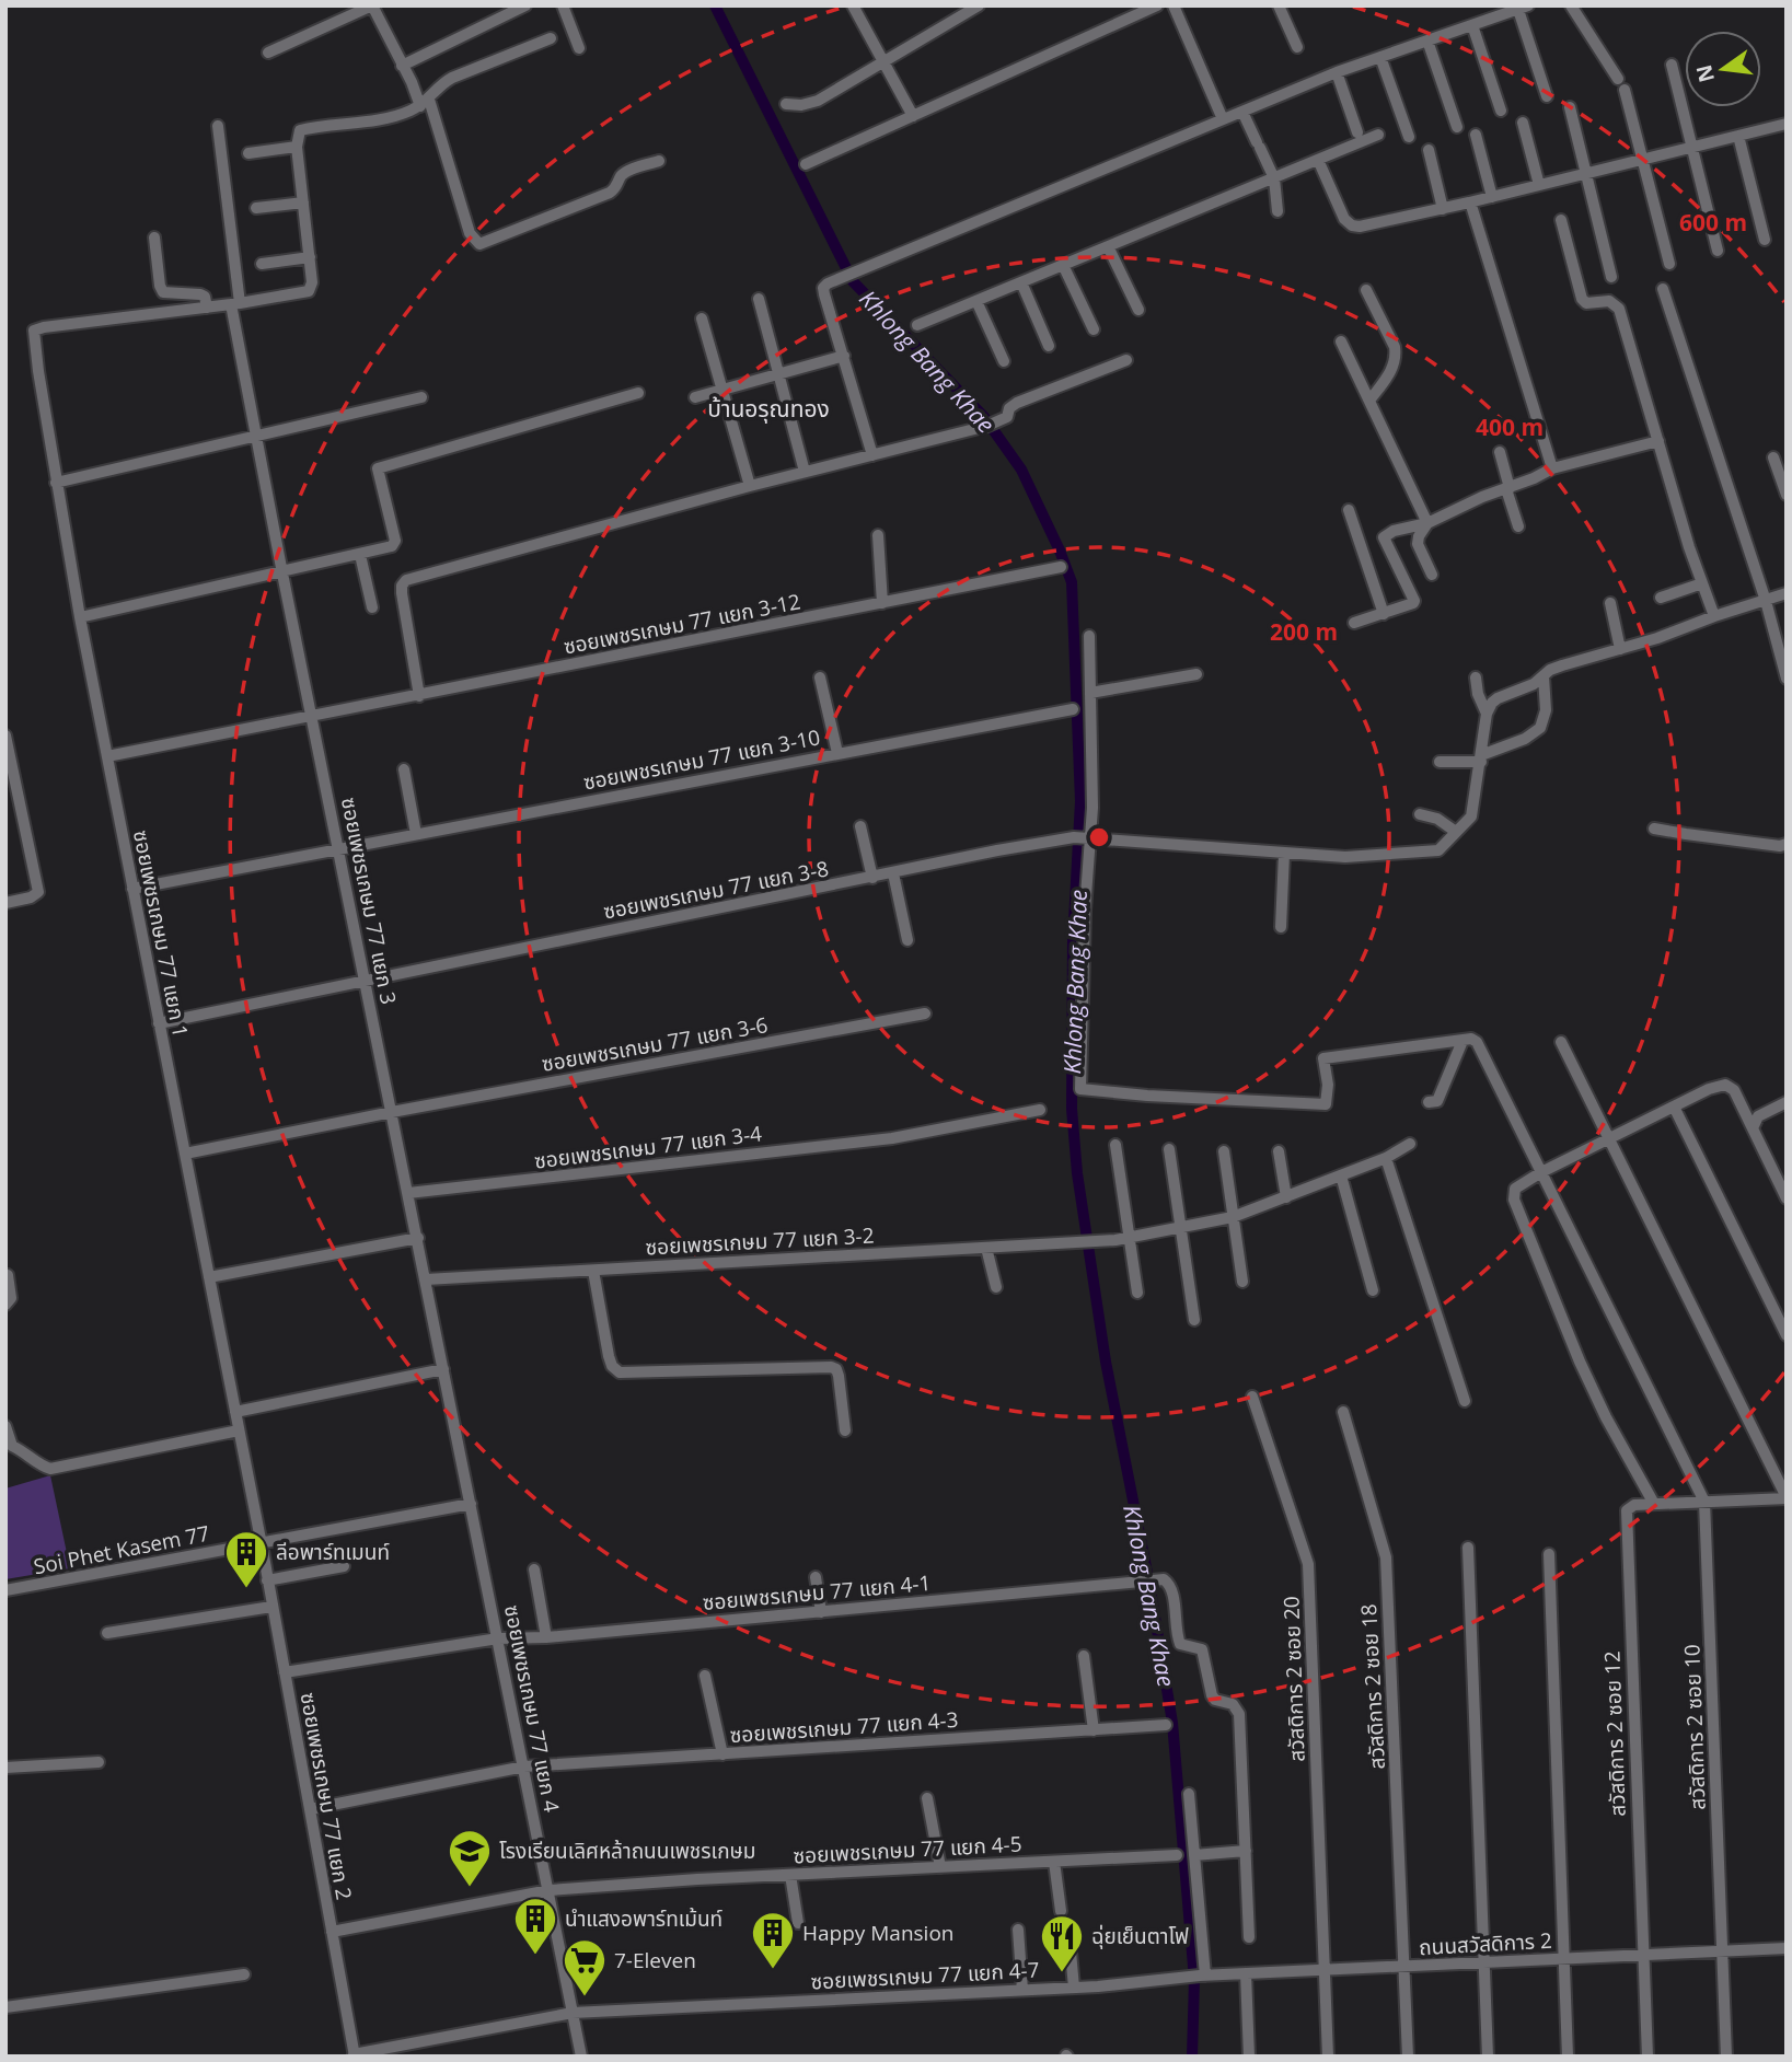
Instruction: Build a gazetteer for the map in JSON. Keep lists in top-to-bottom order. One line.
{"streets":{"street":["ซอยเพชรเกษม 77 แยก 3-12","ซอยเพชรเกษม 77 แยก 3-10","ซอยเพชรเกษม 77 แยก 3-8","ซอยเพชรเกษม 77 แยก 3","ซอยเพชรเกษม 77 แยก 1","ซอยเพชรเกษม 77 แยก 3-6","ซอยเพชรเกษม 77 แยก 3-4","ซอยเพชรเกษม 77 แยก 3-2","Soi Phet Kasem 77","ซอยเพชรเกษม 77 แยก 4-1","สวัสดิการ 2 ซอย 20","สวัสดิการ 2 ซอย 18","ซอยเพชรเกษม 77 แยก 4","ซอยเพชรเกษม 77 แยก 4-3","สวัสดิการ 2 ซอย 10","สวัสดิการ 2 ซอย 12","ซอยเพชรเกษม 77 แยก 2","ซอยเพชรเกษม 77 แยก 4-5","ถนนสวัสดิการ 2","ซอยเพชรเกษม 77 แยก 4-7"]},"crossings":[["ซอยเพชรเกษม 77 แยก 3-12","ซอยเพชรเกษม 77 แยก 3"],["ซอยเพชรเกษม 77 แยก 3-12","ซอยเพชรเกษม 77 แยก 1"],["ซอยเพชรเกษม 77 แยก 3-10","ซอยเพชรเกษม 77 แยก 3"],["ซอยเพชรเกษม 77 แยก 3-10","ซอยเพชรเกษม 77 แยก 1"],["ซอยเพชรเกษม 77 แยก 3-8","ซอยเพชรเกษม 77 แยก 3"],["ซอยเพชรเกษม 77 แยก 3-8","ซอยเพชรเกษม 77 แยก 1"],["ซอยเพชรเกษม 77 แยก 3","ซอยเพชรเกษม 77 แยก 3-6"],["ซอยเพชรเกษม 77 แยก 3","ซอยเพชรเกษม 77 แยก 3-4"],["ซอยเพชรเกษม 77 แยก 3","ซอยเพชรเกษม 77 แยก 3-2"],["ซอยเพชรเกษม 77 แยก 3","Soi Phet Kasem 77"],["ซอยเพชรเกษม 77 แยก 3","ซอยเพชรเกษม 77 แยก 4"],["ซอยเพชรเกษม 77 แยก 1","ซอยเพชรเกษม 77 แยก 3-6"],["ซอยเพชรเกษม 77 แยก 1","Soi Phet Kasem 77"],["ซอยเพชรเกษม 77 แยก 1","ซอยเพชรเกษม 77 แยก 2"],["Soi Phet Kasem 77","ซอยเพชรเกษม 77 แยก 4"],["Soi Phet Kasem 77","ซอยเพชรเกษม 77 แยก 2"],["ซอยเพชรเกษม 77 แยก 4-1","ซอยเพชรเกษม 77 แยก 4"],["ซอยเพชรเกษม 77 แยก 4-1","ซอยเพชรเกษม 77 แยก 2"],["สวัสดิการ 2 ซอย 20","ถนนสวัสดิการ 2"],["สวัสดิการ 2 ซอย 18","ถนนสวัสดิการ 2"],["ซอยเพชรเกษม 77 แยก 4","ซอยเพชรเกษม 77 แยก 4-3"],["ซอยเพชรเกษม 77 แยก 4","ซอยเพชรเกษม 77 แยก 4-5"],["ซอยเพชรเกษม 77 แยก 4","ซอยเพชรเกษม 77 แยก 4-7"],["ซอยเพชรเกษม 77 แยก 4-3","ซอยเพชรเกษม 77 แยก 2"],["สวัสดิการ 2 ซอย 10","ถนนสวัสดิการ 2"],["สวัสดิการ 2 ซอย 12","ถนนสวัสดิการ 2"],["ซอยเพชรเกษม 77 แยก 2","ซอยเพชรเกษม 77 แยก 4-5"],["ซอยเพชรเกษม 77 แยก 2","ซอยเพชรเกษม 77 แยก 4-7"],["ถนนสวัสดิการ 2","ซอยเพชรเกษม 77 แยก 4-7"]],"districts":["บ้านอรุณทอง"],"water":["Khlong Bang Khae"],"places":{"building":["ลีอพาร์ทเมนท์","นำแสงอพาร์ทเม้นท์","Happy Mansion"],"school or university":["โรงเรียนเลิศหล้าถนนเพชรเกษม"],"restaurant":["ฉุ่ยเย็นตาโฟ"],"supermarket":["7-Eleven"]},"north":"left","rings":["600 m","400 m","200 m"]}
